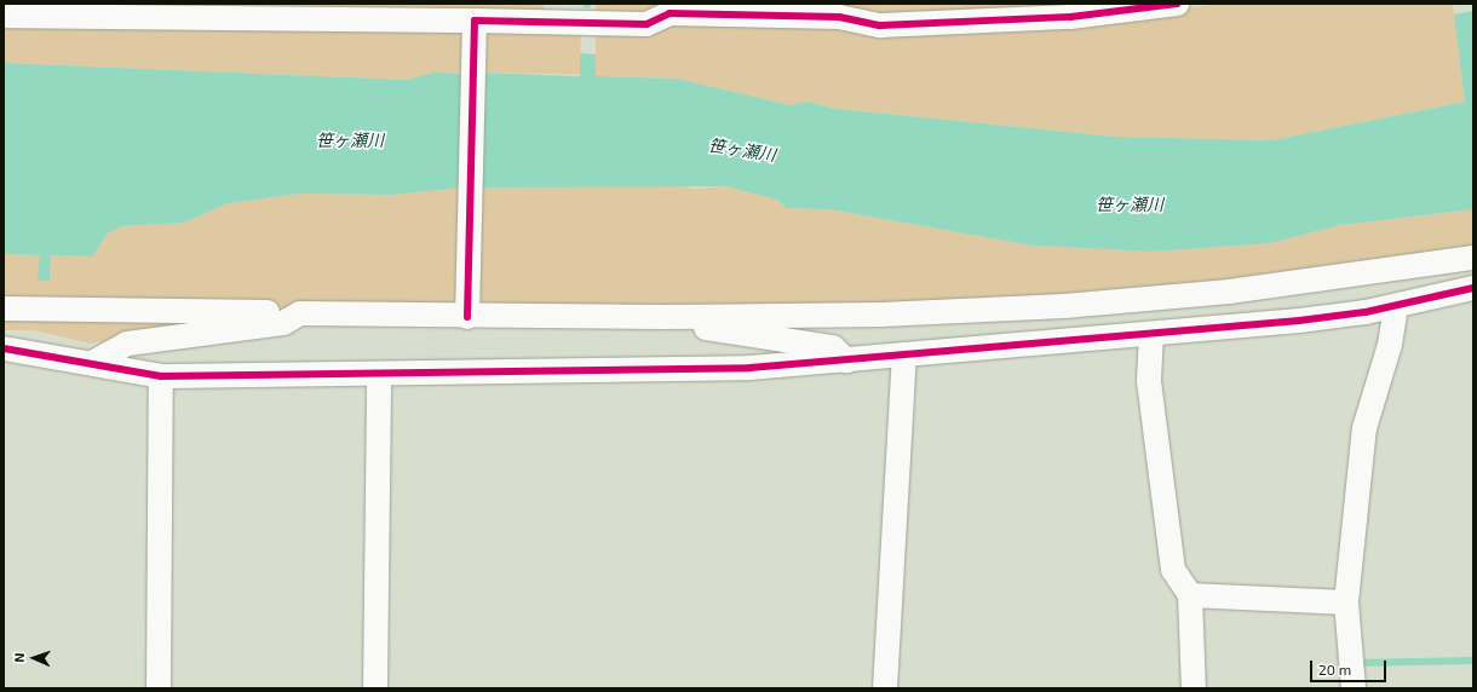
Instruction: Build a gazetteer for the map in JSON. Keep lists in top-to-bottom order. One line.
{"water":["笹ヶ瀬川"],"scale_bar":"20 m","north":"left"}
